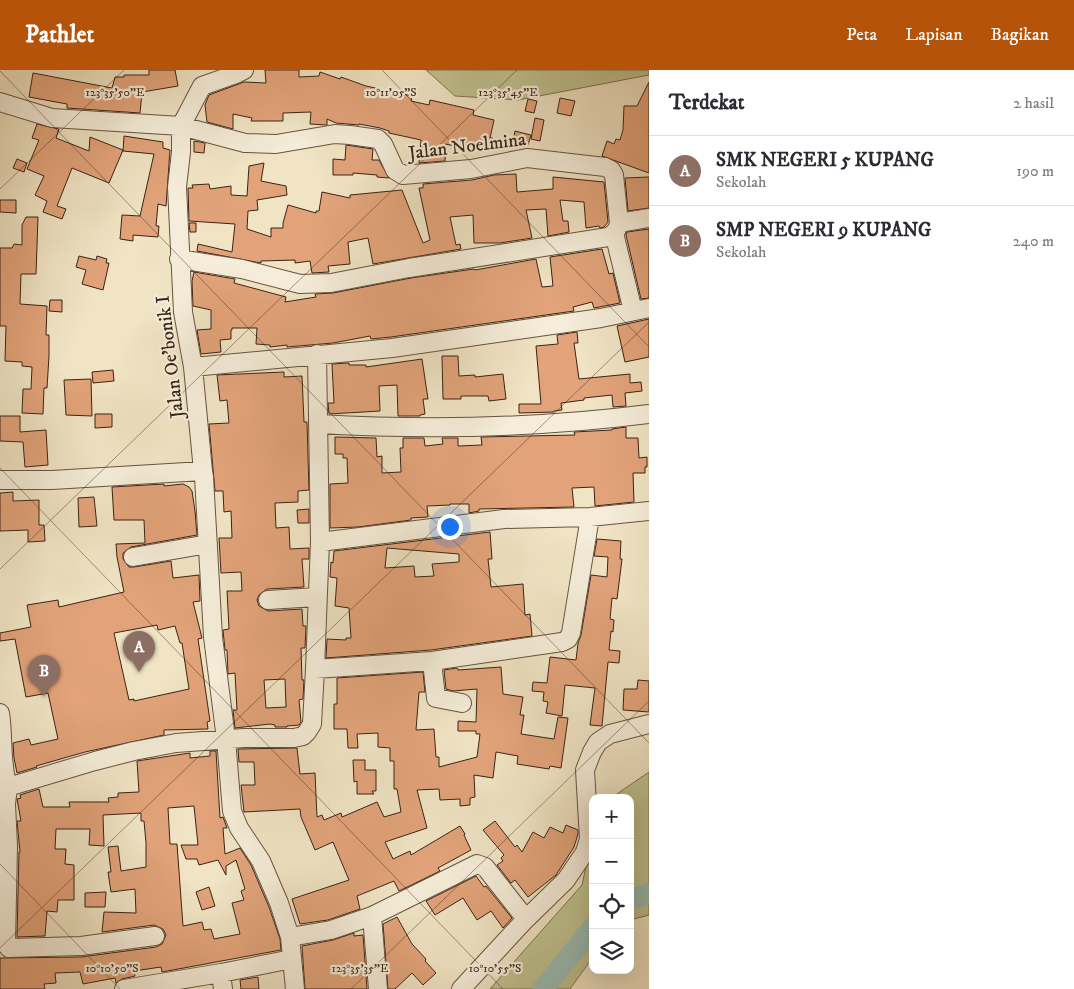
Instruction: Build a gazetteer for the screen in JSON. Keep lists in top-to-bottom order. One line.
{"streets":{"street":["Jalan Noelmina","Jalan Oe'bonik I"]},"crossings":[["Jalan Noelmina","Jalan Oe'bonik I"]],"page":{"header":"Pathlet","nav":["Peta","Lapisan","Bagikan"],"heading":["Terdekat","2 hasil"],"list":[{"mark":"A","name":"SMK NEGERI 5 KUPANG","note":"Sekolah","value":"190 m"},{"mark":"B","name":"SMP NEGERI 9 KUPANG","note":"Sekolah","value":"240 m"}],"pins":["A","B"],"map_buttons":["+","−"]},"coordinates":["123°35'50\"E","123°35'45\"E","10°11'05\"S","10°10'50\"S","10°10'55\"S","123°35'35\"E"]}
